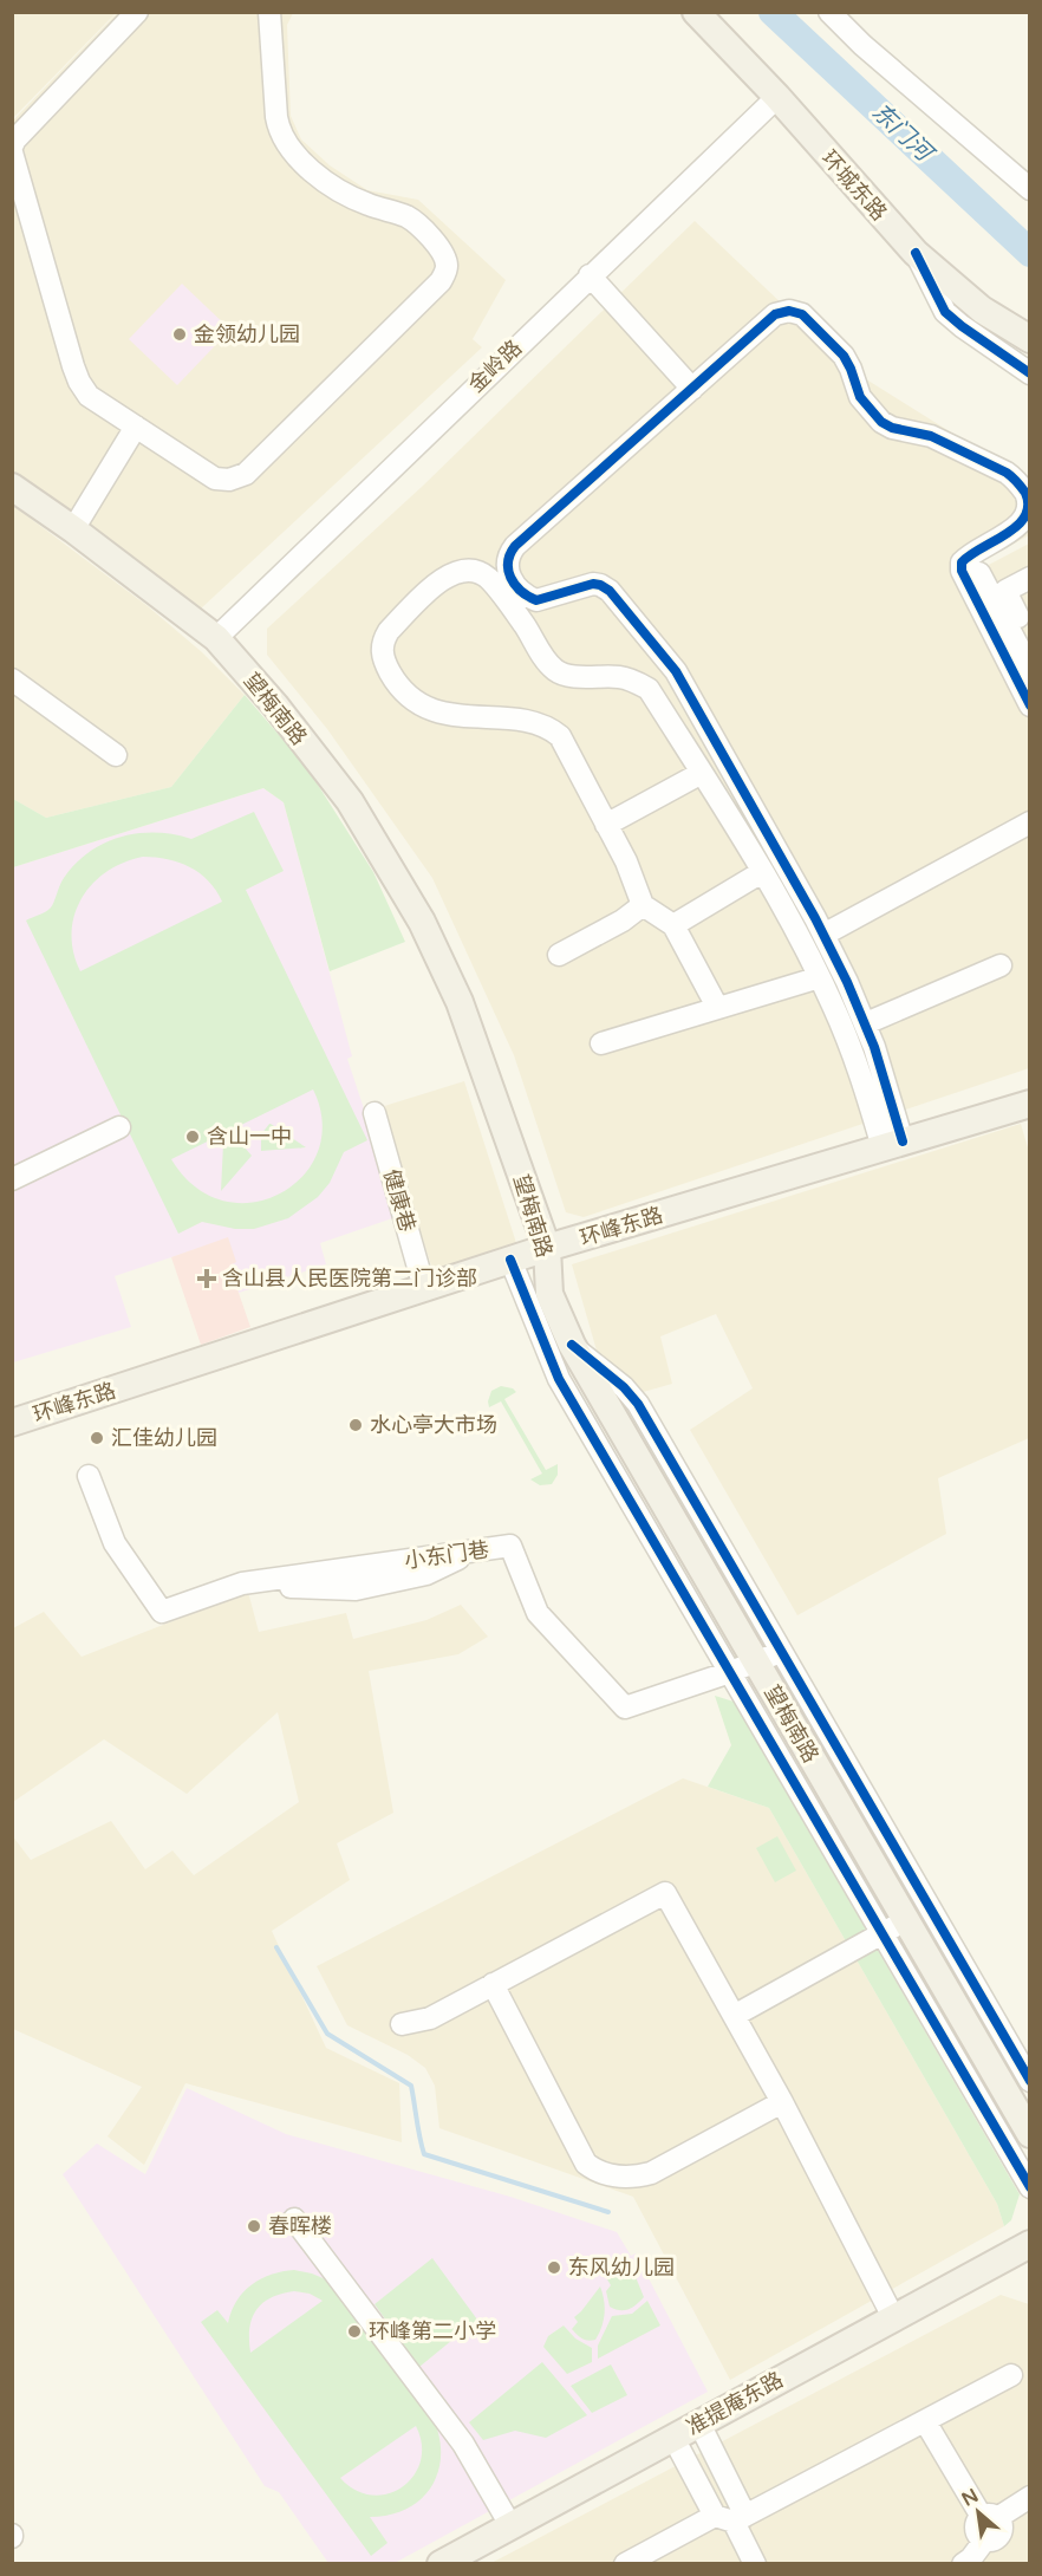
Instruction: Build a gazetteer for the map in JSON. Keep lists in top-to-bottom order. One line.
{"streets":{"main road":["环城东路","望梅南路","环峰东路","准提庵东路"],"street":["金岭路","健康巷","小东门巷"]},"crossings":[["环城东路","金岭路"],["金岭路","望梅南路"],["望梅南路","环峰东路"],["健康巷","环峰东路"]],"water":["东门河"],"places":{"other":["金领幼儿园","含山一中","水心亭大市场","汇佳幼儿园","春晖楼","东风幼儿园","环峰第二小学"],"health":["含山县人民医院第二门诊部"]},"north":"top left"}
